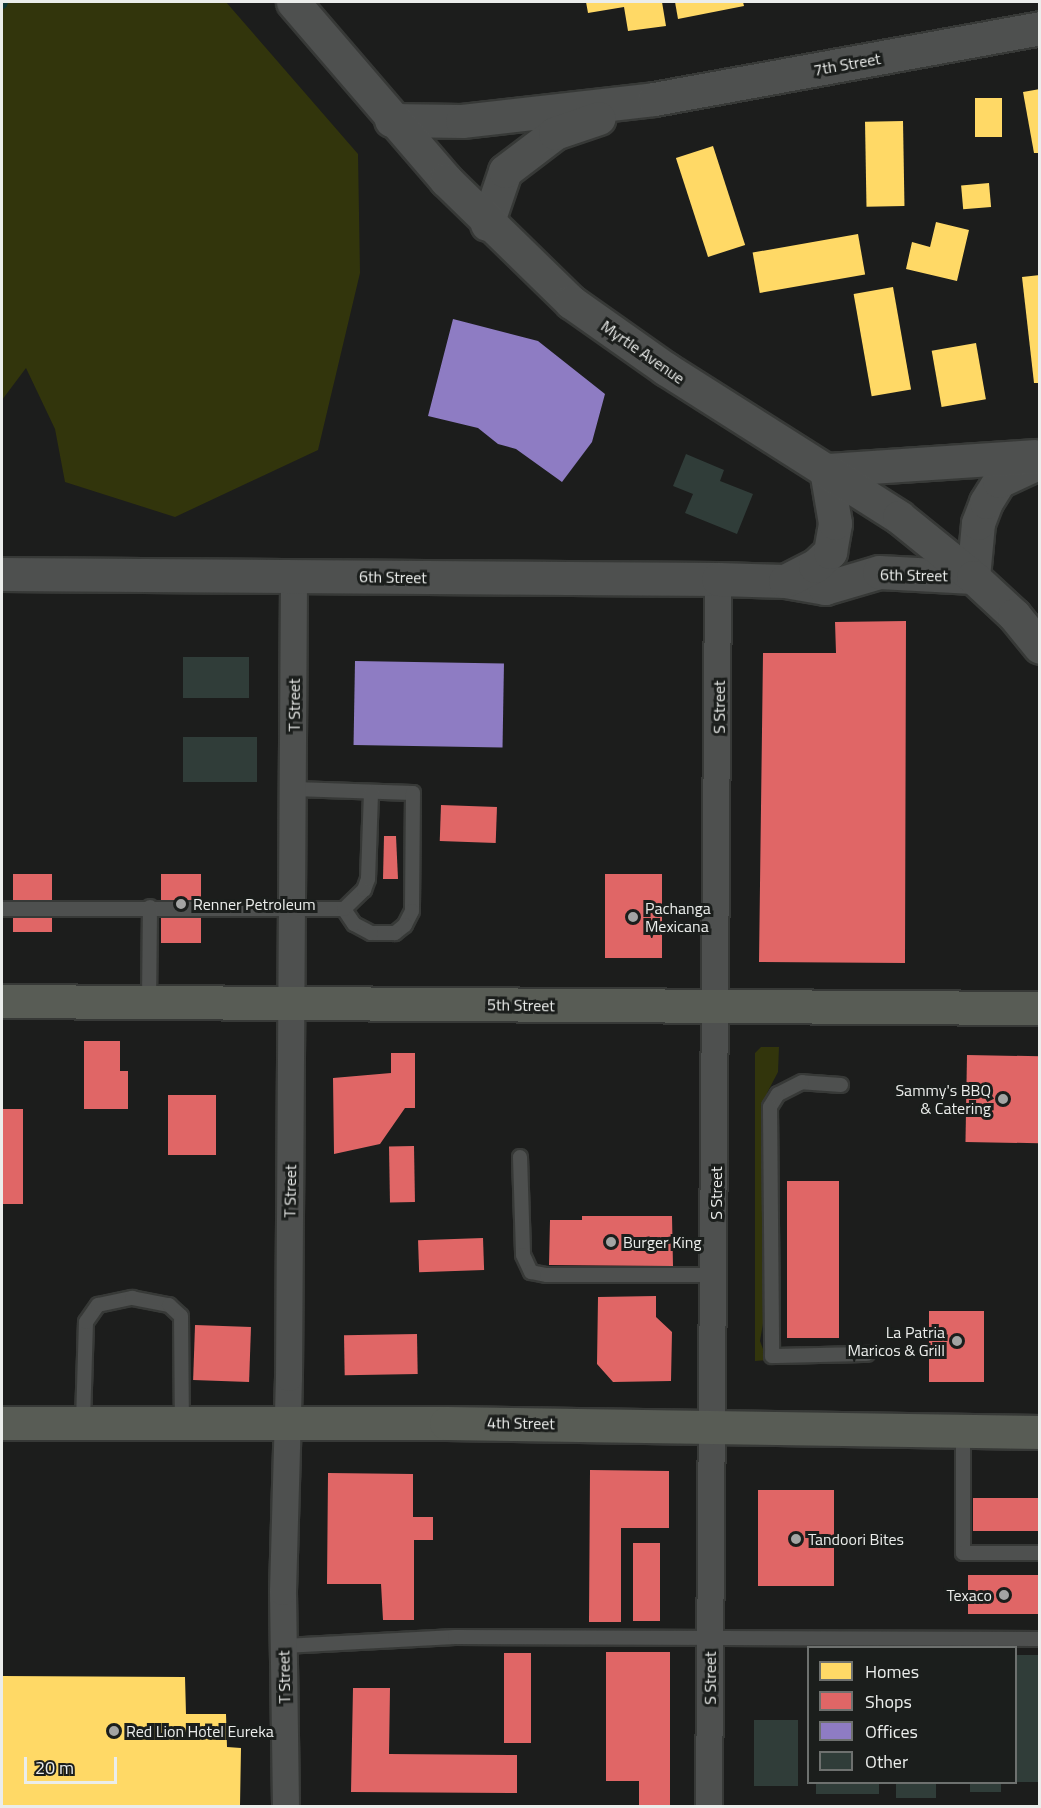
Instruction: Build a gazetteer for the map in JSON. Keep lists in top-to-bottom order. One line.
{"streets":{"highway":["5th Street","4th Street"],"street":["7th Street","Myrtle Avenue","6th Street","T Street","S Street"]},"crossings":[["Myrtle Avenue","6th Street"],["6th Street","T Street"],["6th Street","S Street"],["T Street","5th Street"],["T Street","4th Street"],["S Street","5th Street"],["S Street","4th Street"]],"places":["Renner Petroleum","Pachanga Mexicana","Sammy's BBQ & Catering","Burger King","La Patria Maricos & Grill","Tandoori Bites","Texaco","Red Lion Hotel Eureka"],"legend":["Homes","Shops","Offices","Other"],"scale_bar":"20 m"}
